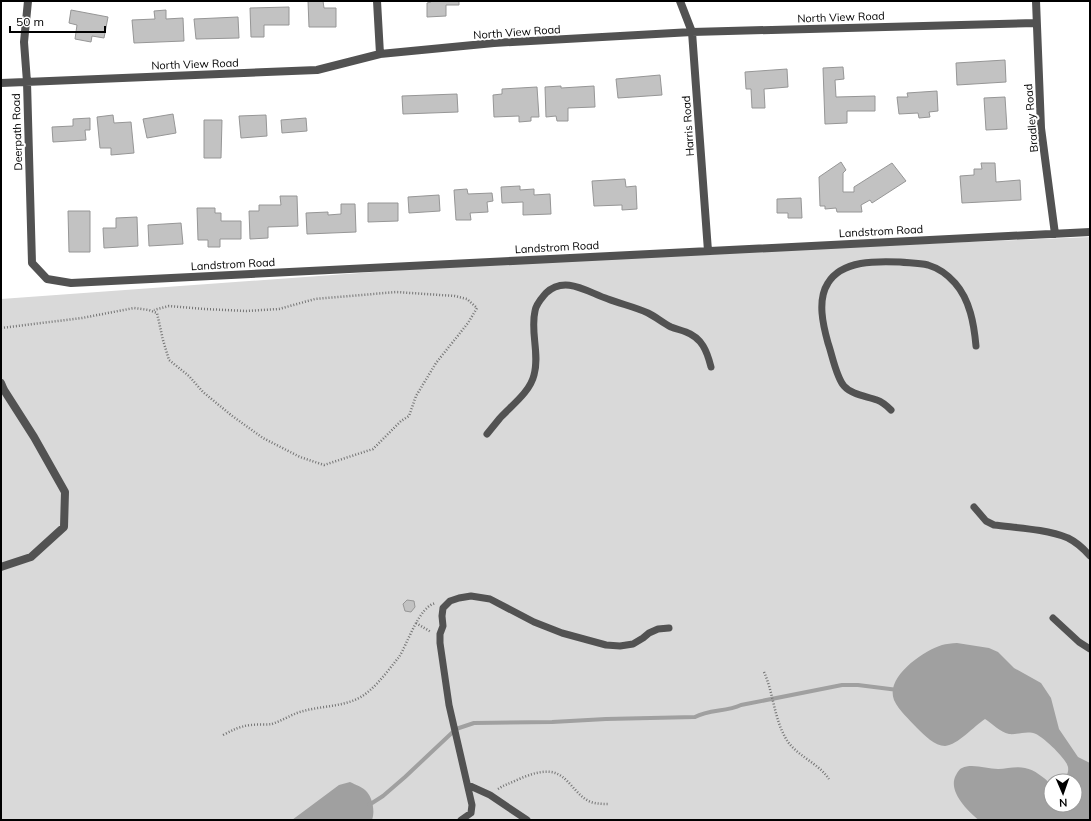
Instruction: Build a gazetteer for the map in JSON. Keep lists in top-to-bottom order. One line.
{"streets":{"street":["North View Road","Bradley Road","Harris Road","Deerpath Road","Landstrom Road"]},"crossings":[["North View Road","Bradley Road"],["North View Road","Harris Road"],["North View Road","Deerpath Road"],["Bradley Road","Landstrom Road"],["Harris Road","Landstrom Road"],["Deerpath Road","Landstrom Road"]],"scale_bar":"50 m","north":"bottom"}
